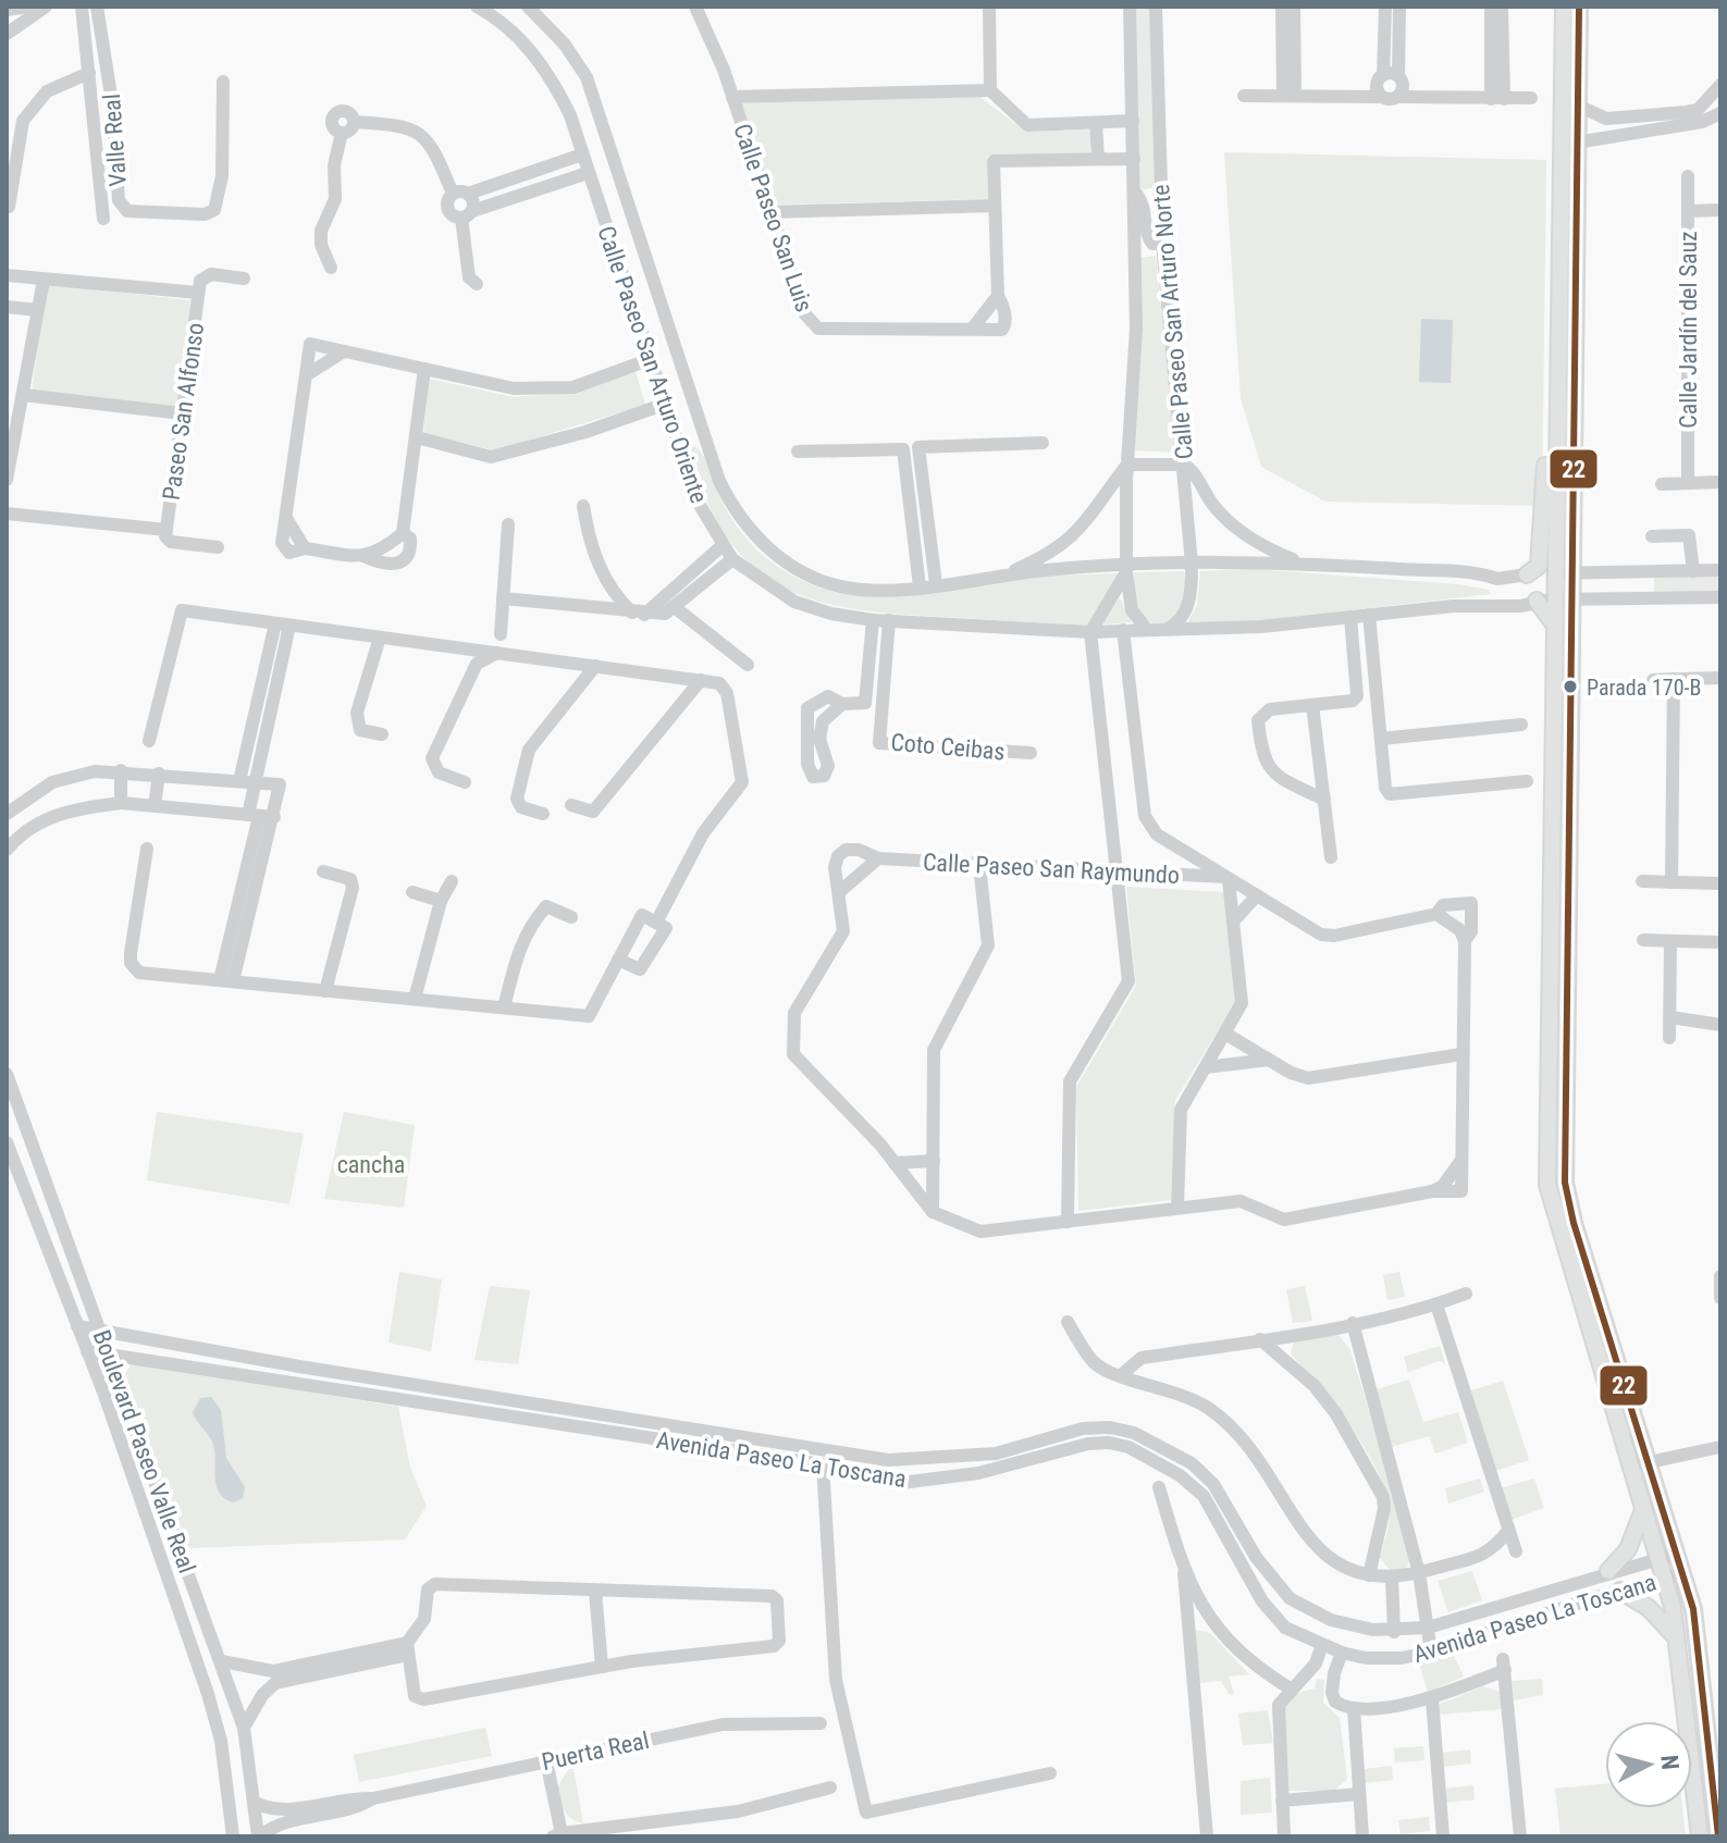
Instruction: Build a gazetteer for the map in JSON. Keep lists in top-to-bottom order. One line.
{"streets":{"street":["Valle Real","Calle Paseo San Luis","Calle Paseo San Arturo Norte","Calle Jardín del Sauz","Calle Paseo San Arturo Oriente","Paseo San Alfonso","Coto Ceibas","Calle Paseo San Raymundo","Boulevard Paseo Valle Real","Avenida Paseo La Toscana","Puerta Real"]},"crossings":[["Calle Paseo San Luis","Calle Paseo San Arturo Norte"],["Calle Paseo San Arturo Norte","Calle Paseo San Arturo Oriente"],["Calle Paseo San Arturo Oriente","Coto Ceibas"],["Calle Paseo San Arturo Oriente","Calle Paseo San Raymundo"],["Boulevard Paseo Valle Real","Avenida Paseo La Toscana"],["Boulevard Paseo Valle Real","Puerta Real"]],"parks":["cancha"],"places":["Parada 170-B"],"lines":["transit line 22"],"north":"right"}
